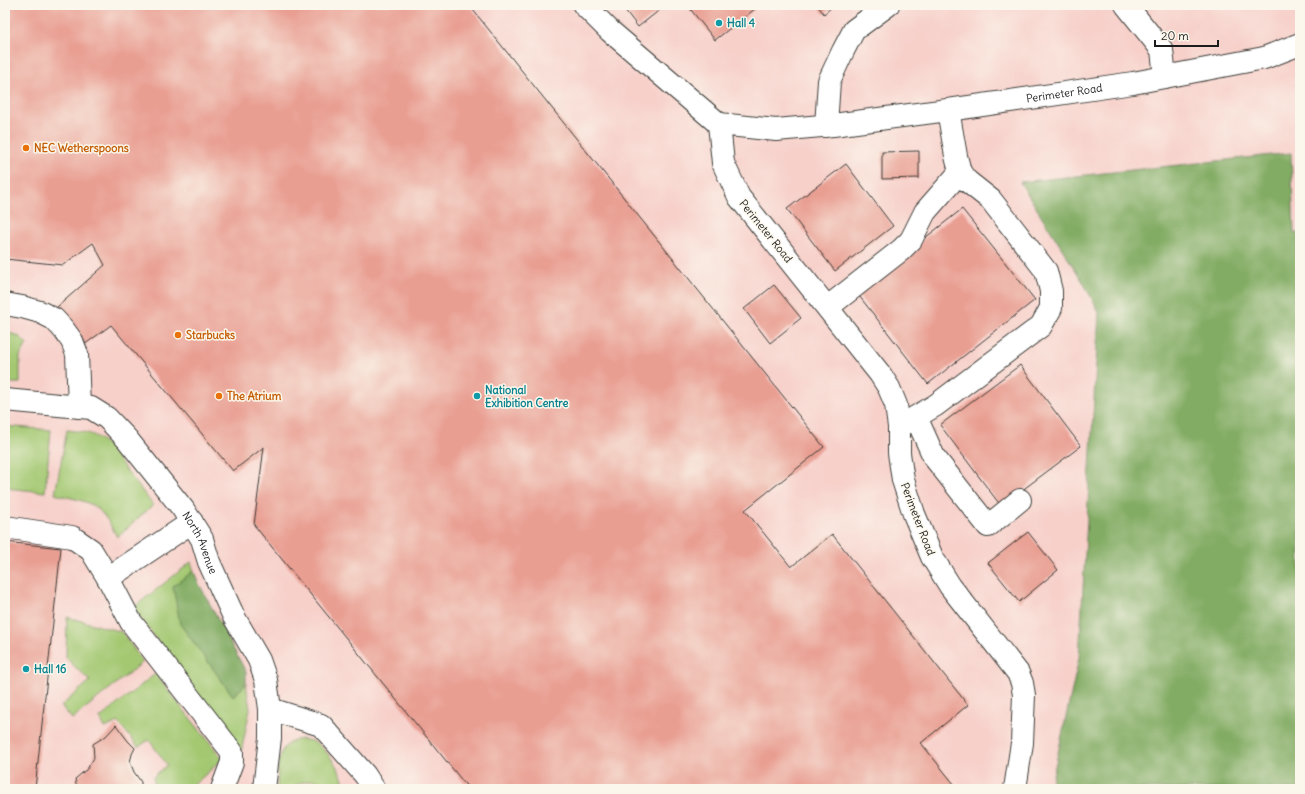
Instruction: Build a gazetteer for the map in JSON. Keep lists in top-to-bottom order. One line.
{"streets":{"street":["Perimeter Road","North Avenue"]},"places":["Hall 4","NEC Wetherspoons","Starbucks","The Atrium","National Exhibition Centre","Hall 16"],"scale_bar":"20 m"}
